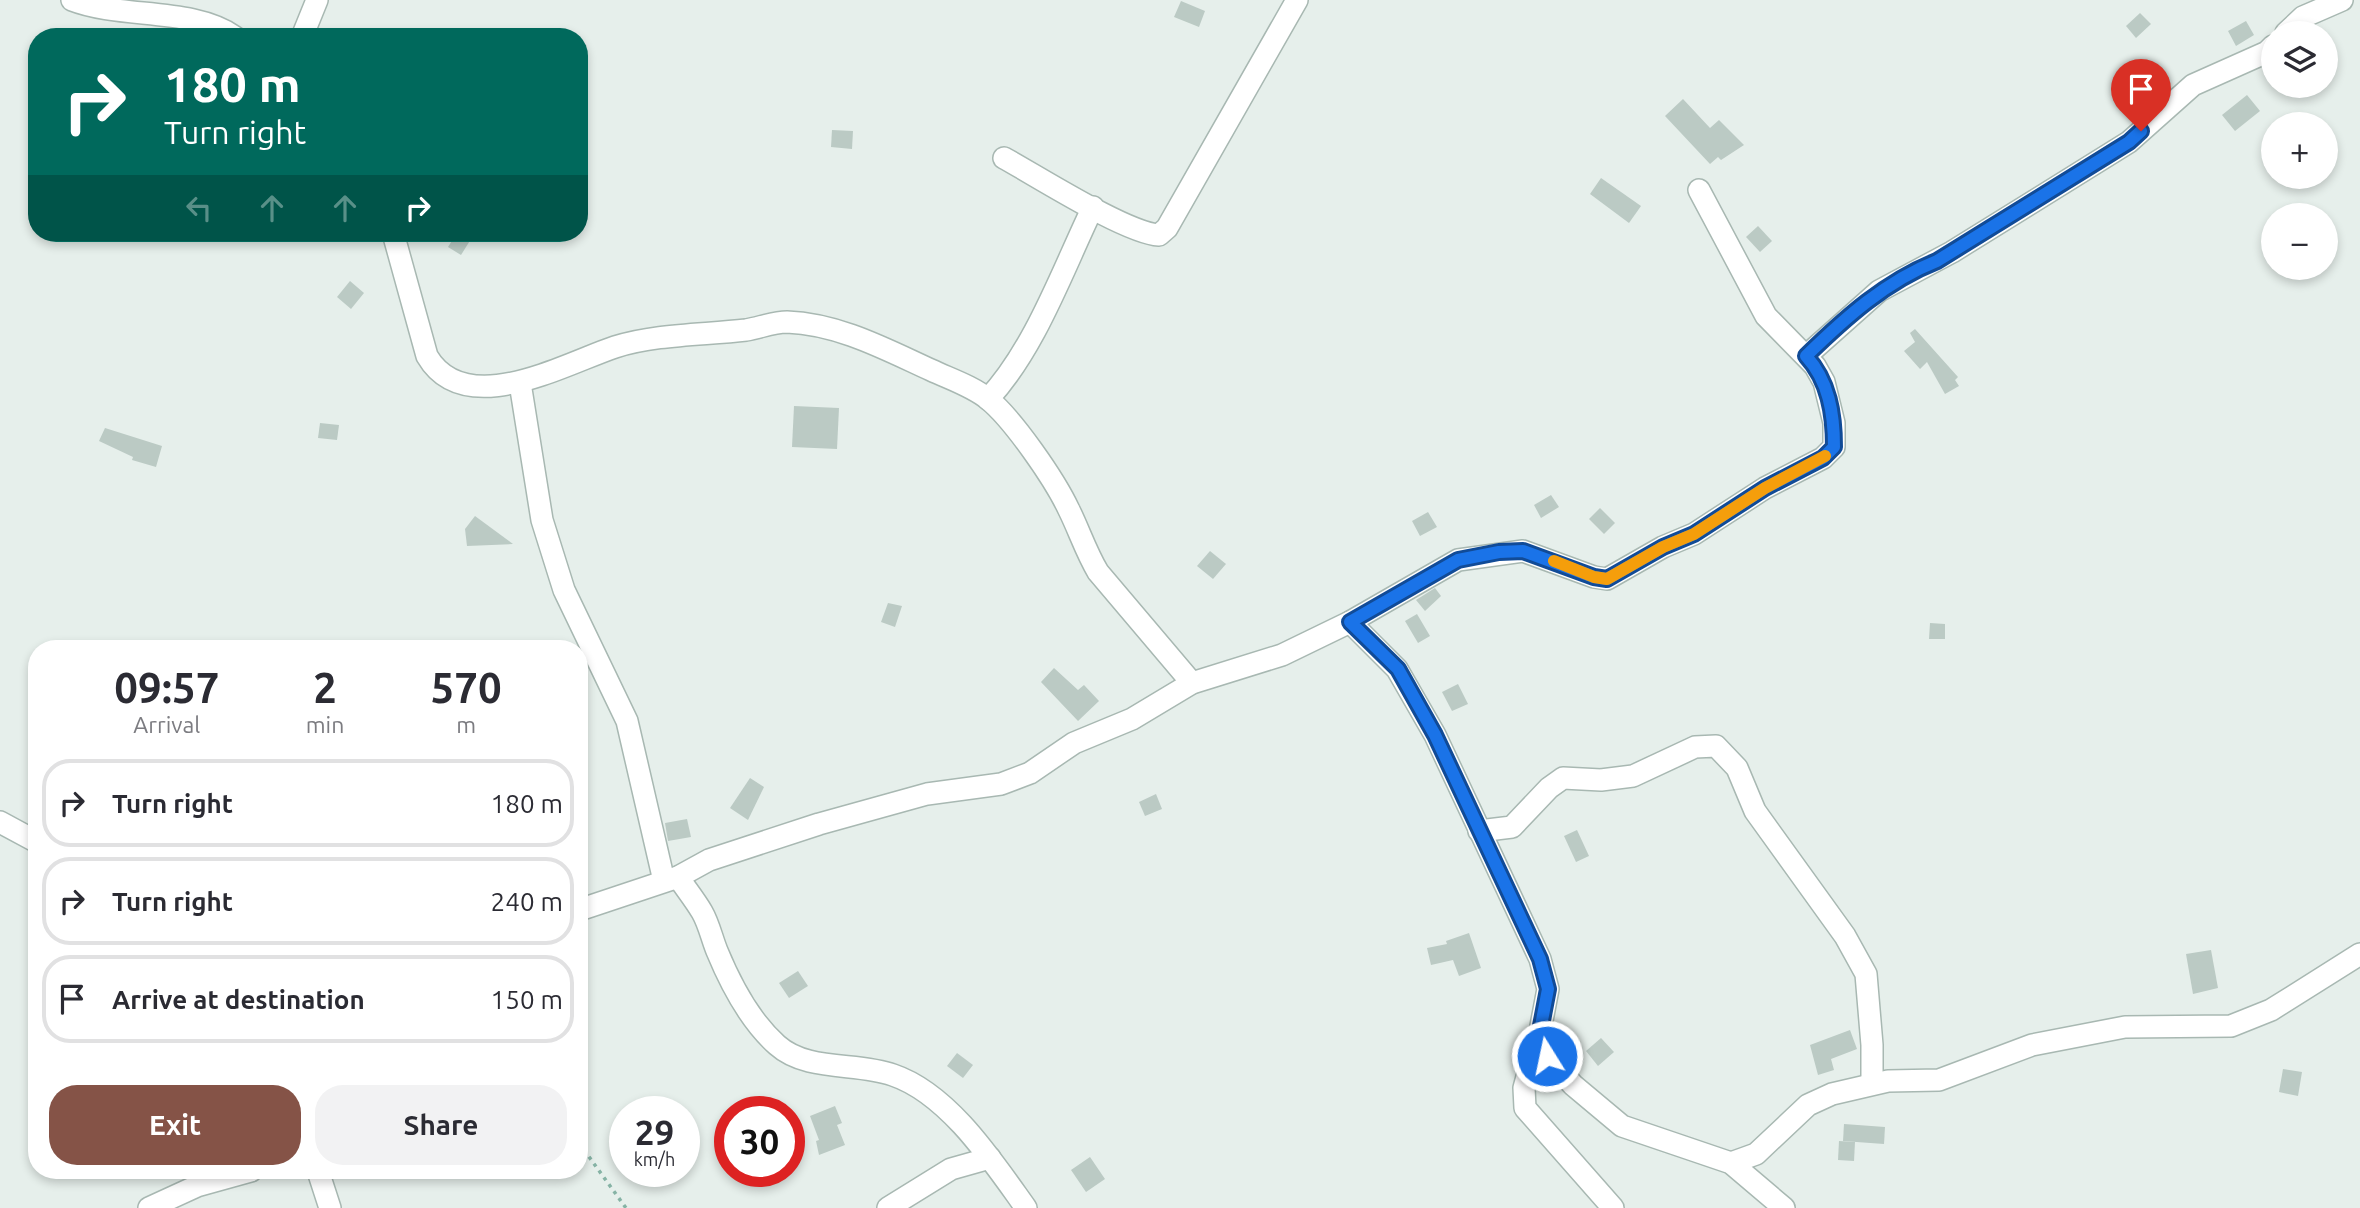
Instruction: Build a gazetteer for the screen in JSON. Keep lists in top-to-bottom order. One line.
{"page":{"map_buttons":["+","−"],"turn":["180 m","Turn right"],"eta":["09:57","Arrival","2","min","570","m"],"list":[{"name":"Turn right","value":"180 m"},{"name":"Turn right","value":"240 m"},{"name":"Arrive at destination","value":"150 m"}],"buttons":["Exit","Share"],"speed":"29 km/h","limit":"30"}}
